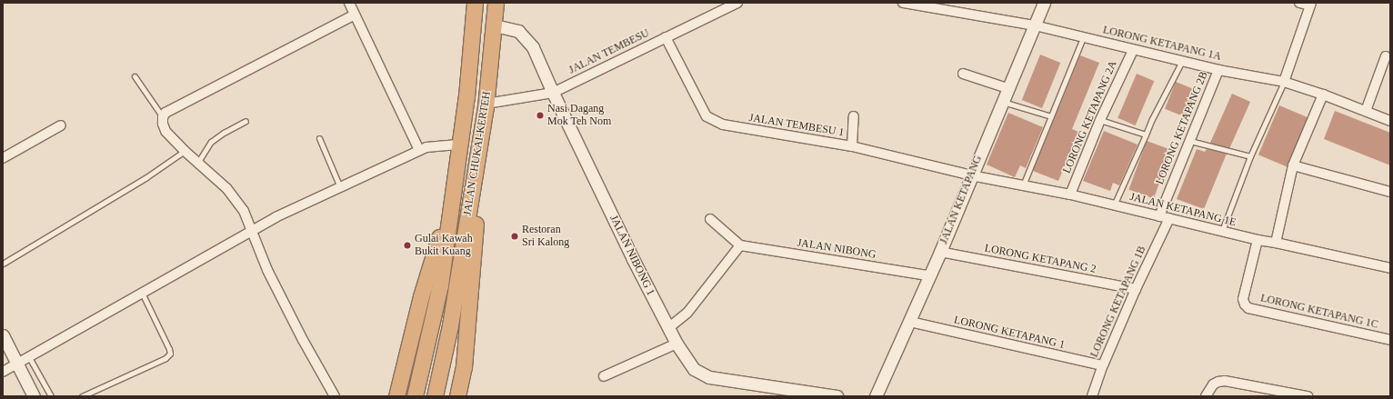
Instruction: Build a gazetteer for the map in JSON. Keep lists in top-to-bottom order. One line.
{"streets":{"highway":["JALAN CHUKAI-KERTEH"],"street":["LORONG KETAPANG 1A","JALAN TEMBESU","LORONG KETAPANG 2A","JALAN TEMBESU 1","LORONG KETAPANG 2B","JALAN KETAPANG","JALAN KETAPANG 1E","JALAN NIBONG","JALAN NIBONG 1","LORONG KETAPANG 2","LORONG KETAPANG 1B","LORONG KETAPANG 1C","LORONG KETAPANG 1"]},"crossings":[["LORONG KETAPANG 1A","LORONG KETAPANG 2A"],["LORONG KETAPANG 1A","LORONG KETAPANG 2B"],["LORONG KETAPANG 1A","JALAN KETAPANG"],["JALAN TEMBESU","JALAN TEMBESU 1"],["JALAN TEMBESU","JALAN CHUKAI-KERTEH"],["JALAN TEMBESU","JALAN NIBONG 1"],["LORONG KETAPANG 2A","JALAN KETAPANG 1E"],["JALAN TEMBESU 1","JALAN KETAPANG"],["JALAN TEMBESU 1","JALAN KETAPANG 1E"],["LORONG KETAPANG 2B","JALAN KETAPANG 1E"],["JALAN CHUKAI-KERTEH","JALAN NIBONG 1"],["JALAN KETAPANG","JALAN KETAPANG 1E"],["JALAN KETAPANG","JALAN NIBONG"],["JALAN KETAPANG","LORONG KETAPANG 2"],["JALAN KETAPANG","LORONG KETAPANG 1"],["JALAN KETAPANG 1E","LORONG KETAPANG 1B"],["JALAN KETAPANG 1E","LORONG KETAPANG 1C"],["LORONG KETAPANG 2","LORONG KETAPANG 1B"],["LORONG KETAPANG 1B","LORONG KETAPANG 1"]],"places":["Nasi Dagang Mok Teh Nom","Restoran Sri Kalong","Gulai Kawah Bukit Kuang"]}
